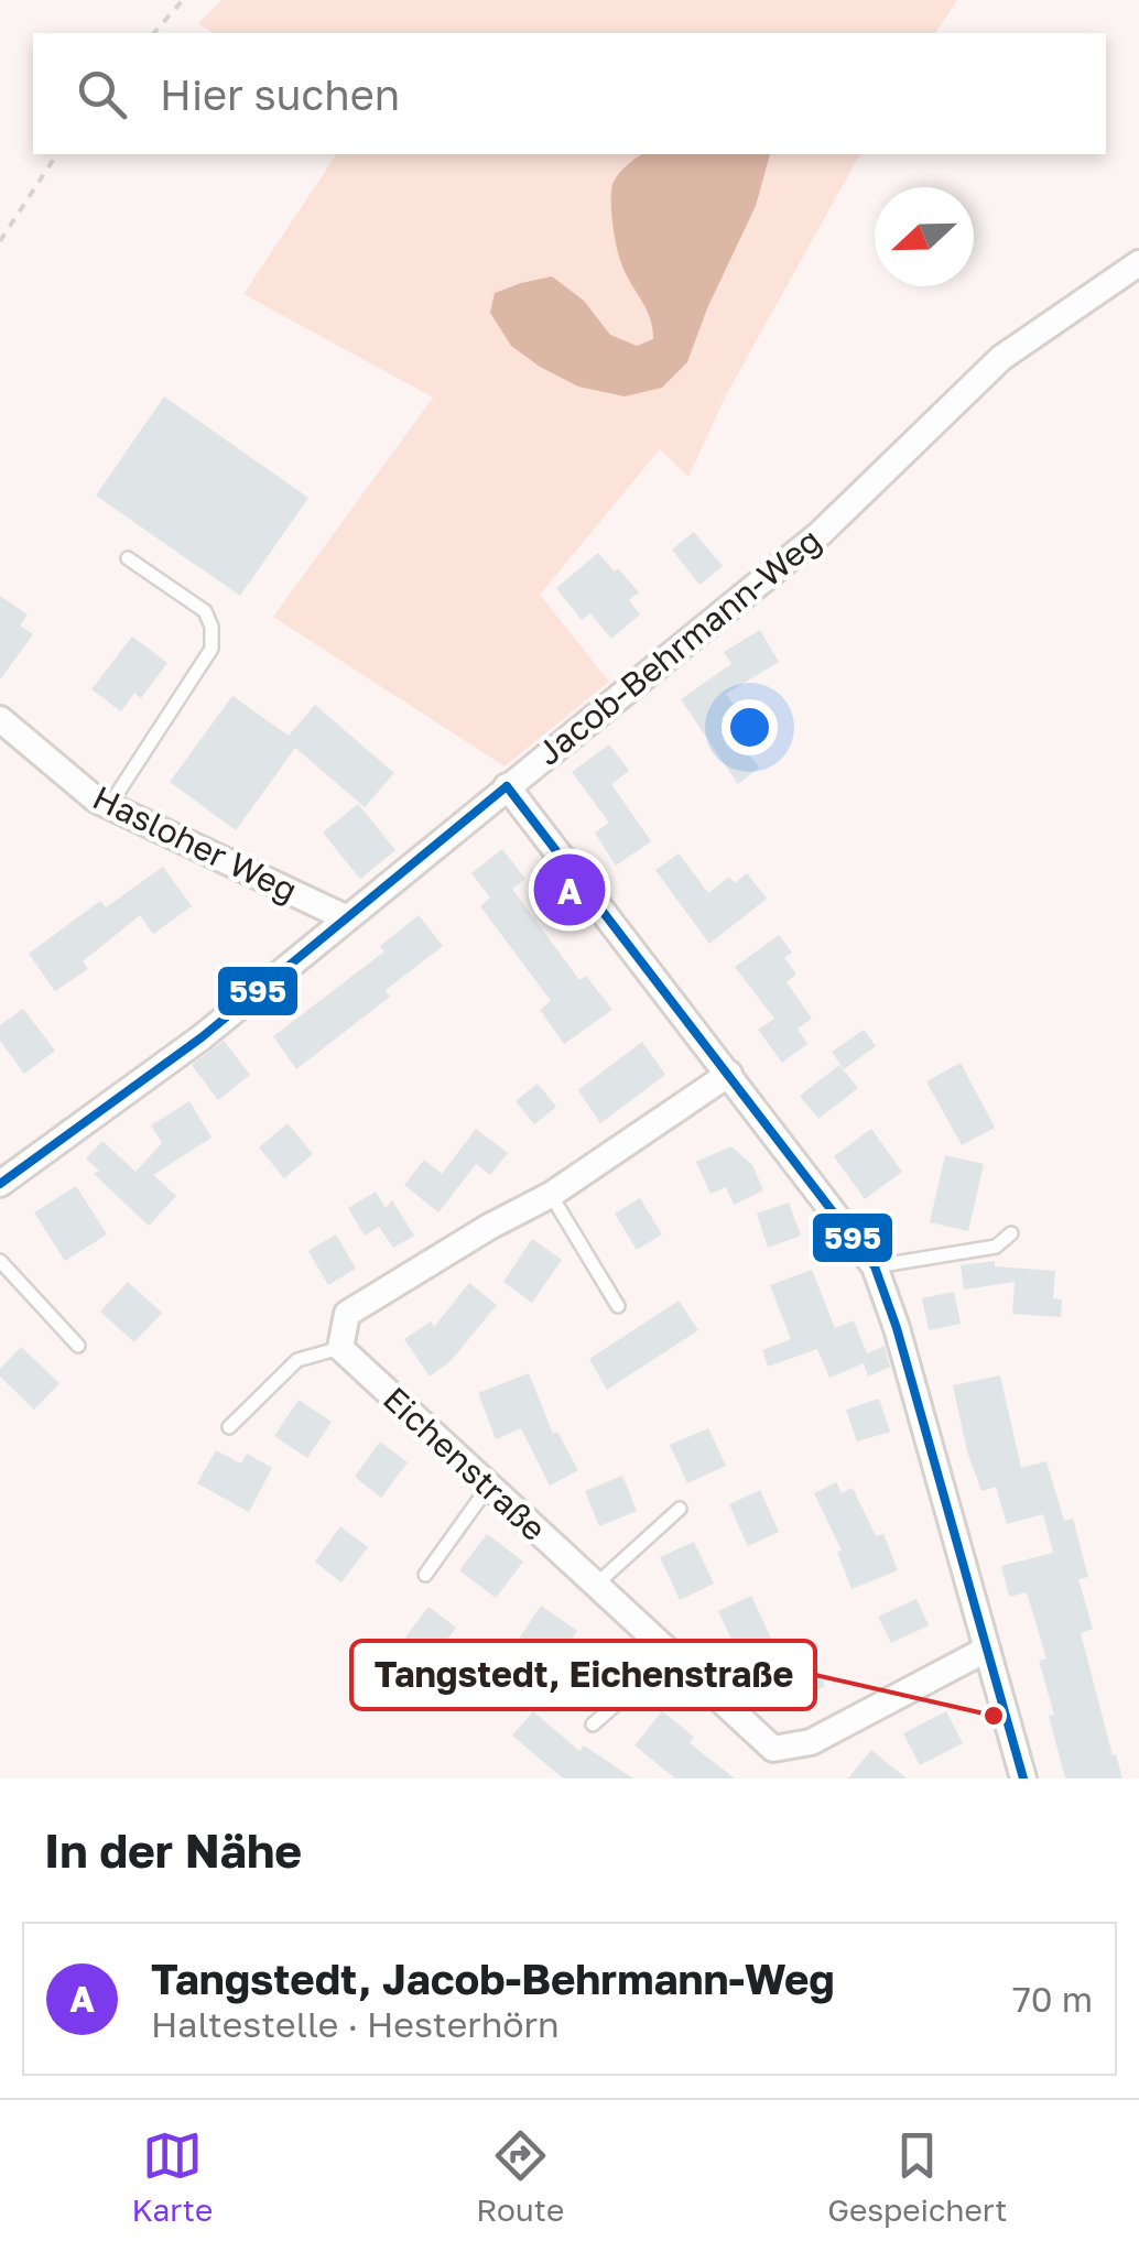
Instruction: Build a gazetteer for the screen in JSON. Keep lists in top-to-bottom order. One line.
{"streets":{"street":["Jacob-Behrmann-Weg","Hasloher Weg","Eichenstraße"]},"crossings":[["Jacob-Behrmann-Weg","Hasloher Weg"]],"places":["Tangstedt, Eichenstraße"],"lines":["transit line 595"],"north":"left","page":{"search":"Hier suchen","pins":"A","heading":"In der Nähe","list":[{"mark":"A","name":"Tangstedt, Jacob-Behrmann-Weg","note":"Haltestelle · Hesterhörn","value":"70 m"}],"nav":["Karte","Route","Gespeichert"]}}
